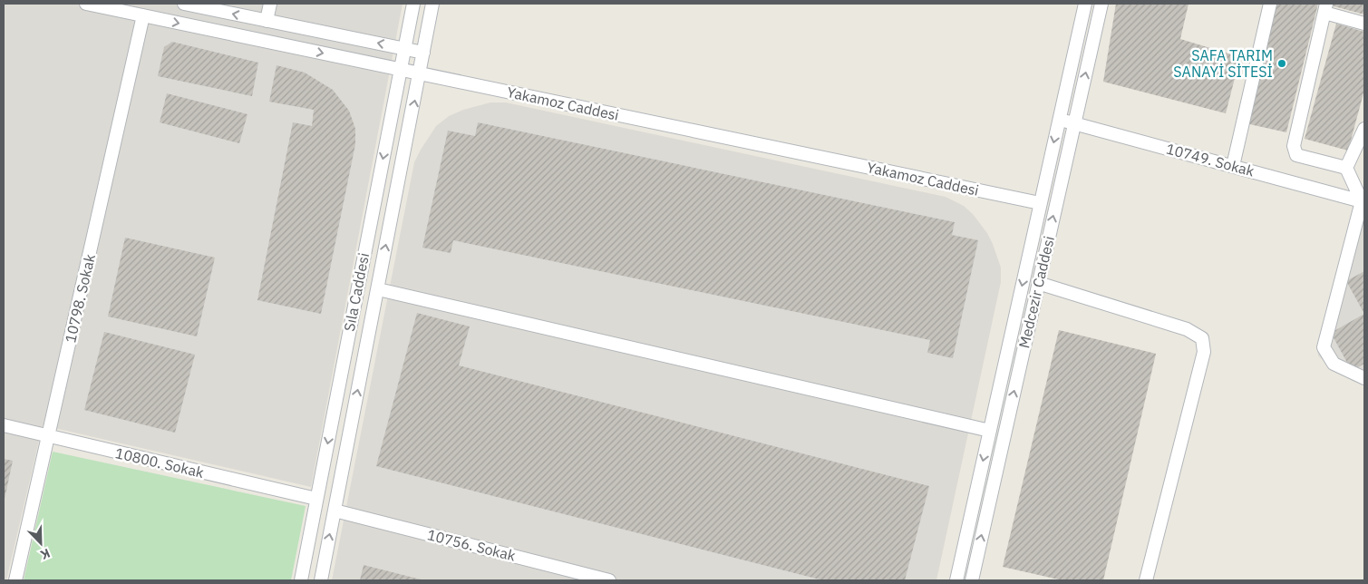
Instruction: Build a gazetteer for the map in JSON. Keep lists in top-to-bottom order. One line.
{"streets":{"street":["Yakamoz Caddesi","10749. Sokak","Sıla Caddesi","Medcezir Caddesi","10798. Sokak","10800. Sokak","10756. Sokak"]},"crossings":[["Yakamoz Caddesi","Sıla Caddesi"],["Yakamoz Caddesi","Medcezir Caddesi"],["Yakamoz Caddesi","10798. Sokak"],["10749. Sokak","Medcezir Caddesi"],["Sıla Caddesi","10800. Sokak"],["10798. Sokak","10800. Sokak"]],"places":["SAFA TARIM SANAYİ SİTESİ"],"north":"bottom right"}
